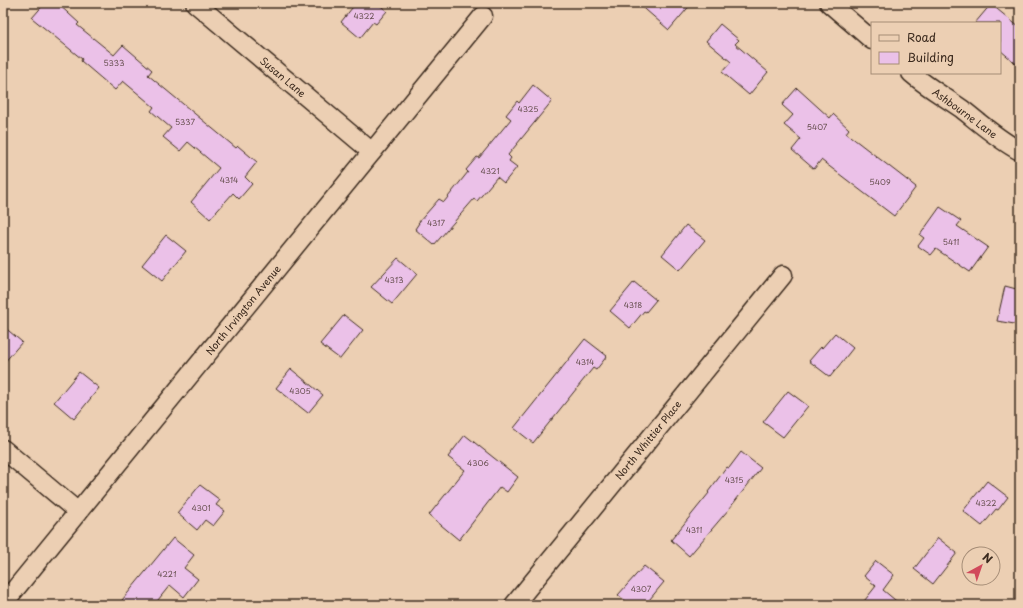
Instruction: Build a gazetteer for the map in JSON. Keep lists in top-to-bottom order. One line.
{"streets":{"street":["Susan Lane","Ashbourne Lane","North Irvington Avenue","North Whittier Place"]},"crossings":[["Susan Lane","North Irvington Avenue"]],"house_numbers":["4322","5333","4325","5337","5407","4321","4314","5409","4317","5411","4313","4318","4314","4305","4306","4315","4322","4301","4311","4221","4307"],"legend":["Road","Building"],"north":"top right"}
